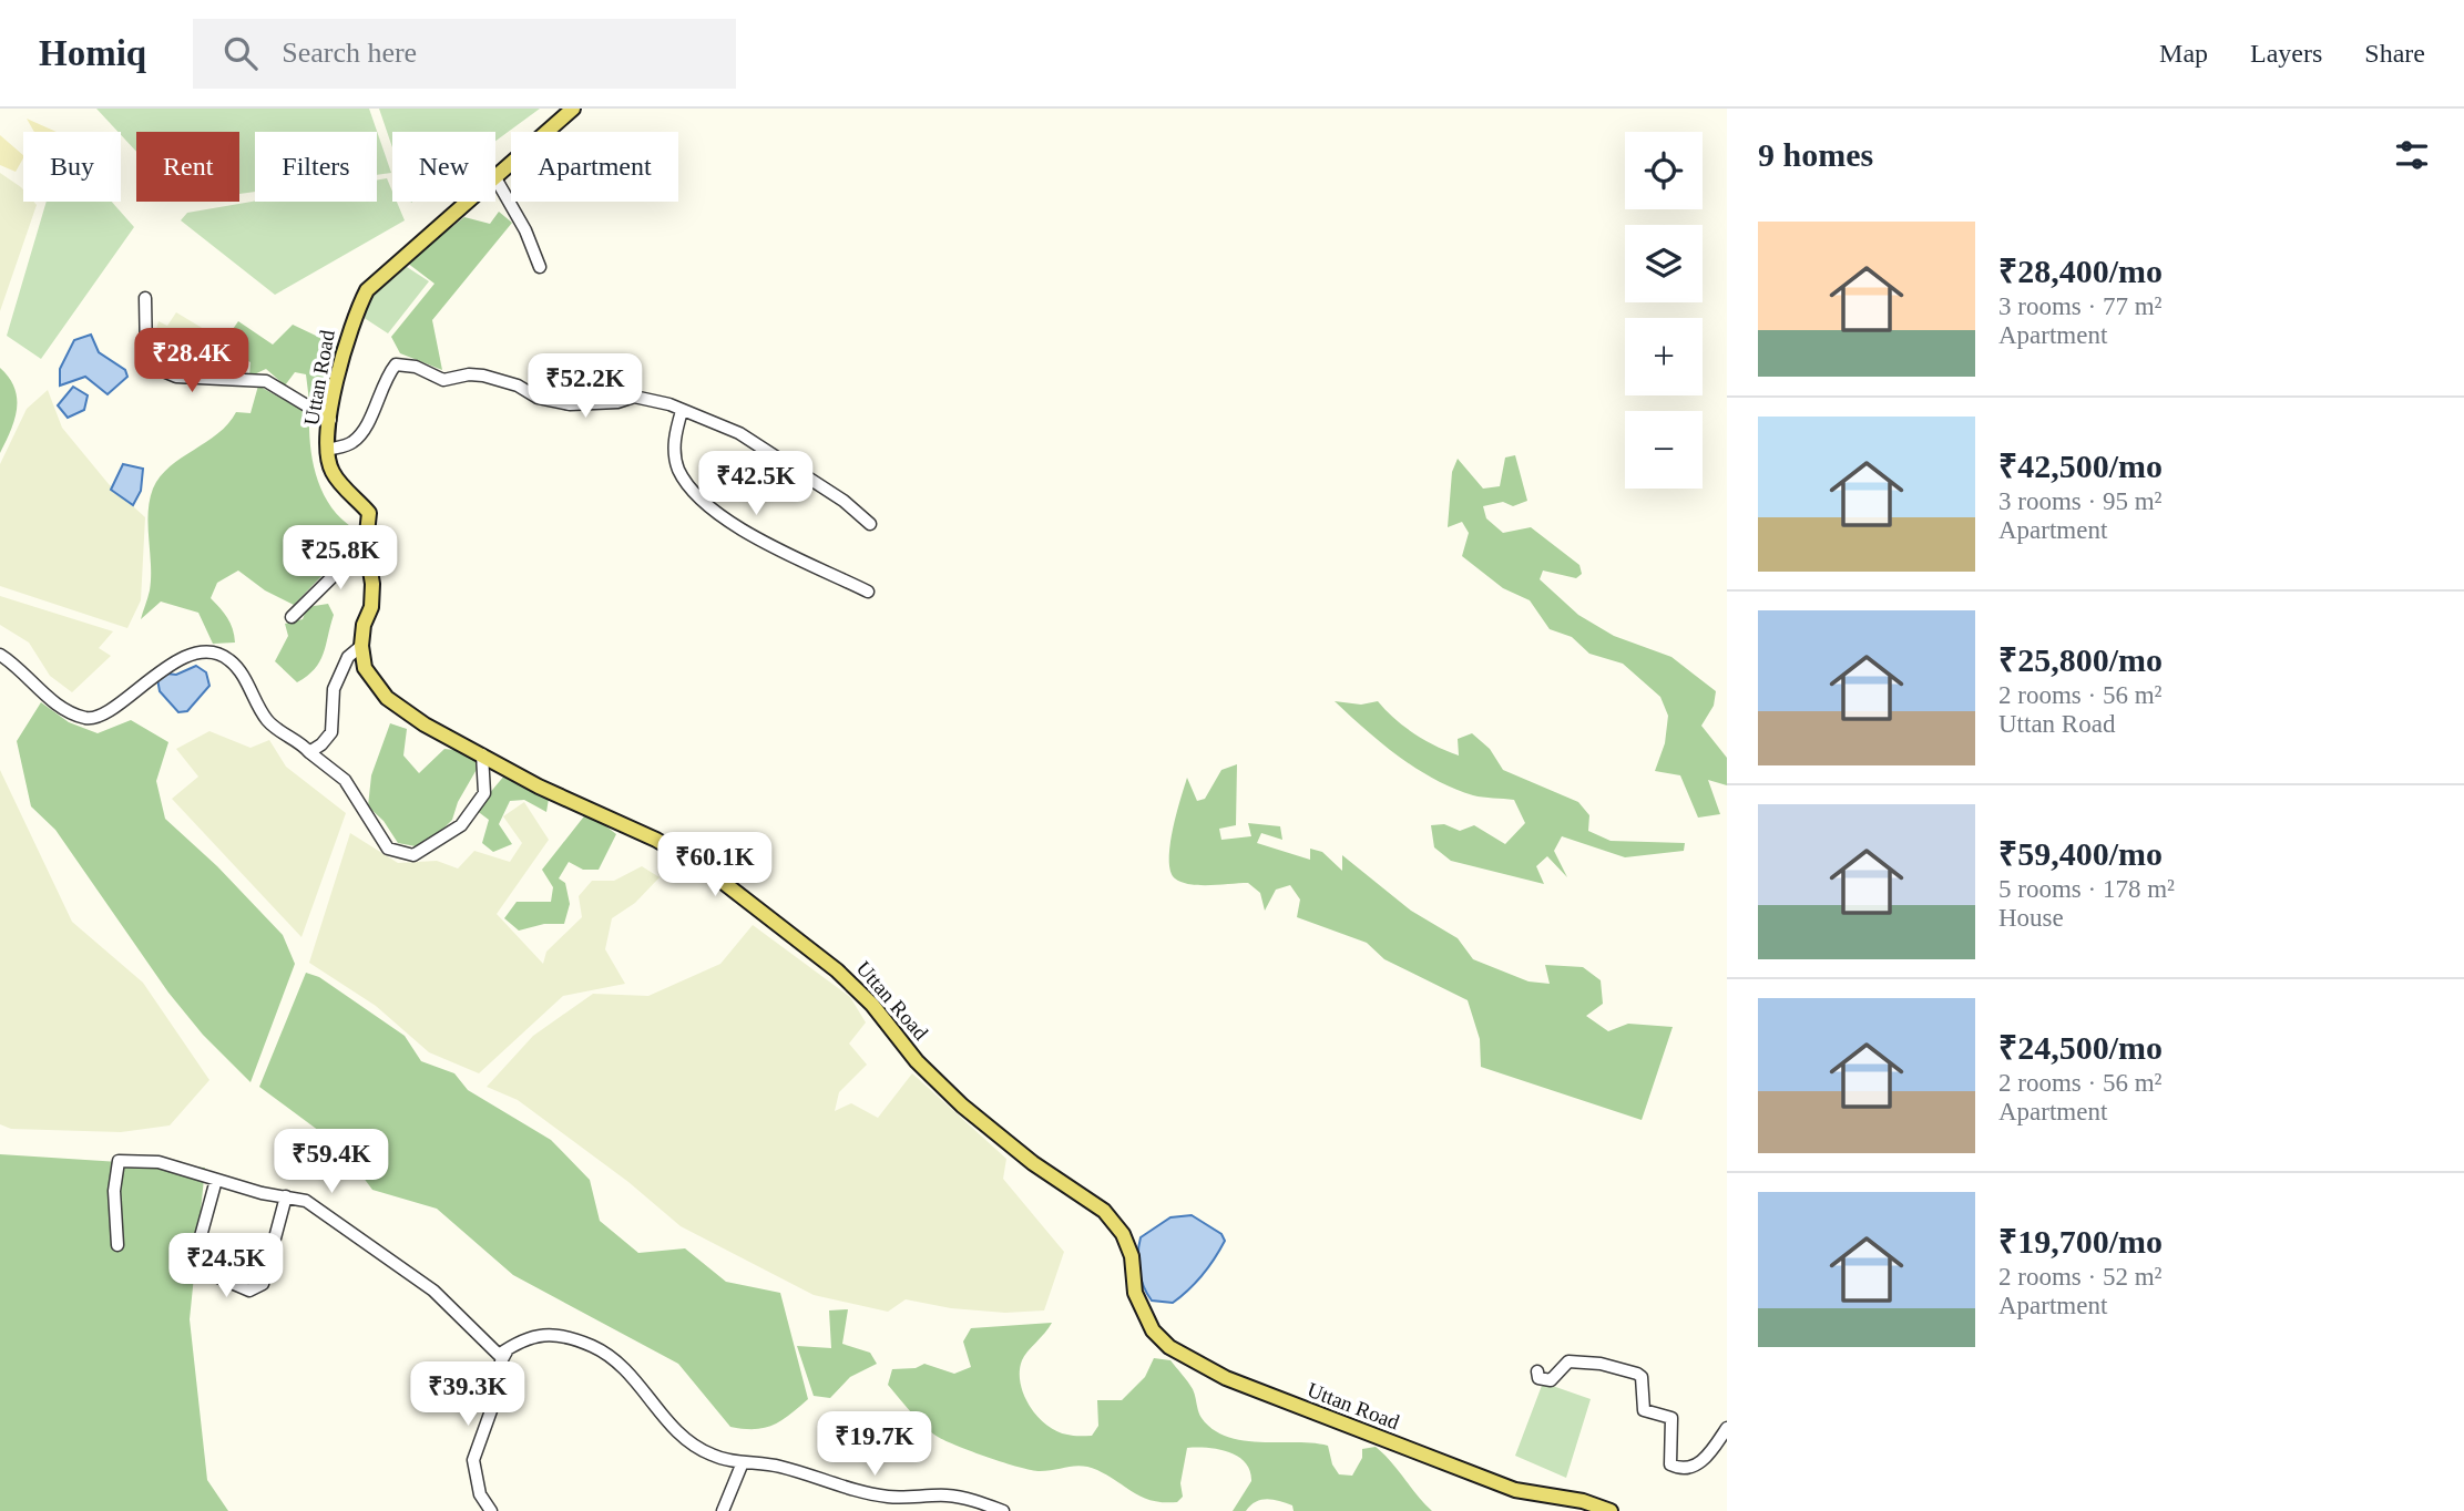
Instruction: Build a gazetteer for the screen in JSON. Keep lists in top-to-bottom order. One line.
{"streets":{"main road":["Uttan Road"]},"page":{"header":"Homiq","search":"Search here","nav":["Map","Layers","Share"],"heading":"9 homes","map_buttons":["+","−"],"chip":["Buy","Rent","Filters","New","Apartment"],"list":[{"name":"₹28,400/mo","note":"3 rooms · 77 m² · Apartment"},{"name":"₹42,500/mo","note":"3 rooms · 95 m² · Apartment"},{"name":"₹25,800/mo","note":"2 rooms · 56 m² · Uttan Road"},{"name":"₹59,400/mo","note":"5 rooms · 178 m² · House"},{"name":"₹24,500/mo","note":"2 rooms · 56 m² · Apartment"},{"name":"₹19,700/mo","note":"2 rooms · 52 m² · Apartment"}],"price":["₹28.4K","₹52.2K","₹42.5K","₹25.8K","₹60.1K","₹59.4K","₹24.5K","₹39.3K","₹19.7K"]}}
